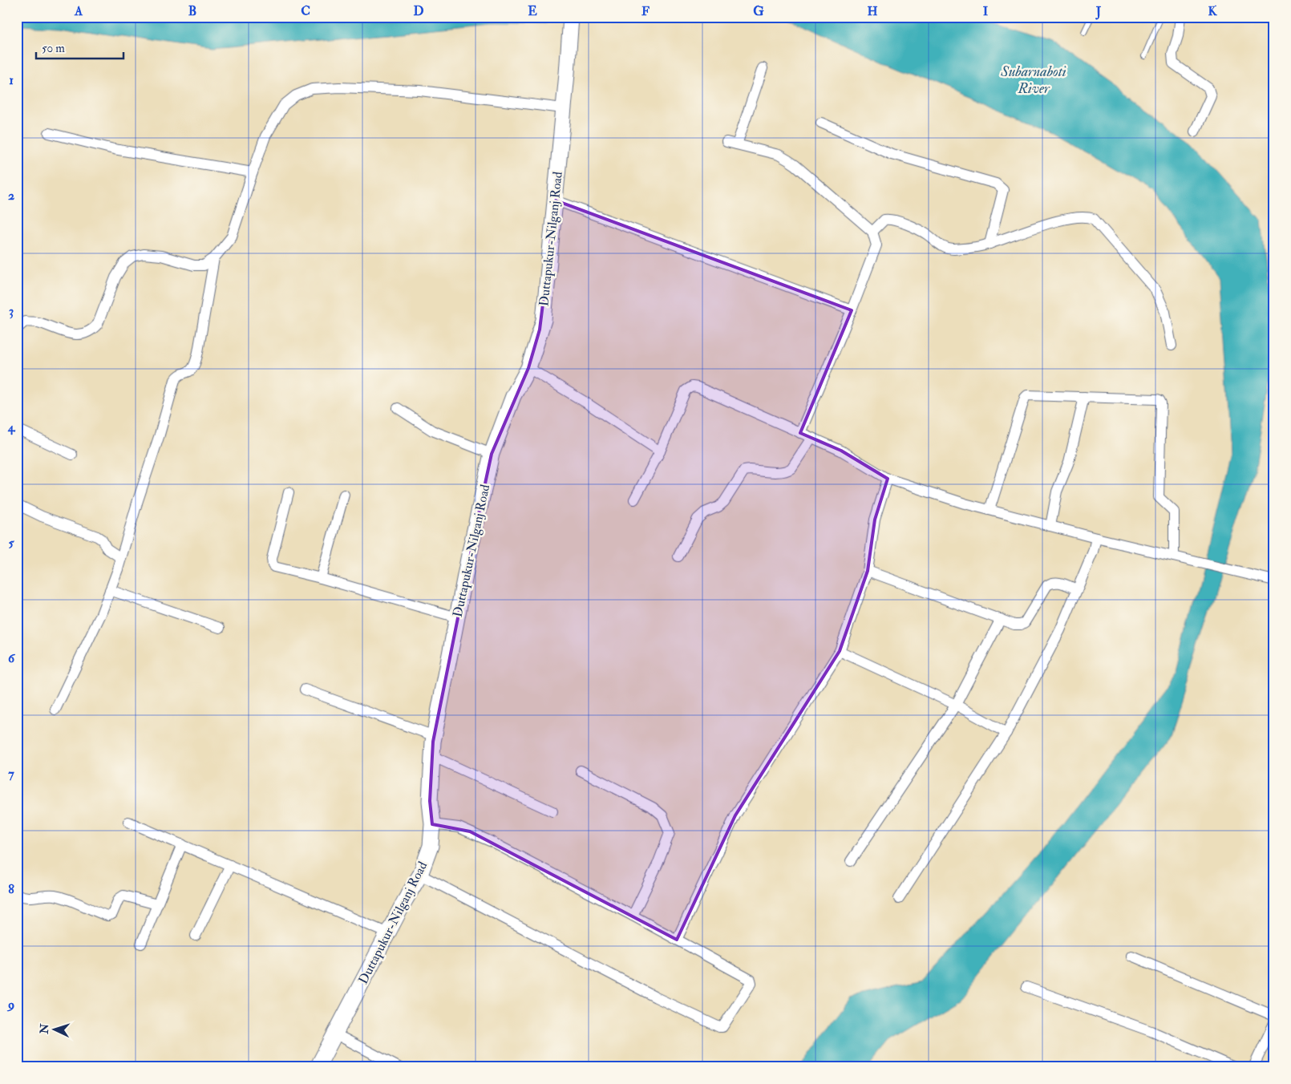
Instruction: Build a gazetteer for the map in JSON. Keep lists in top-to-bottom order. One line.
{"streets":{"main road":["Duttapukur-Nilganj Road"]},"water":["Subarnaboti River"],"scale_bar":"50 m","north":"left","grid":{"columns":["A","B","C","D","E","F","G","H","I","J","K"],"rows":["1","2","3","4","5","6","7","8","9"]}}
